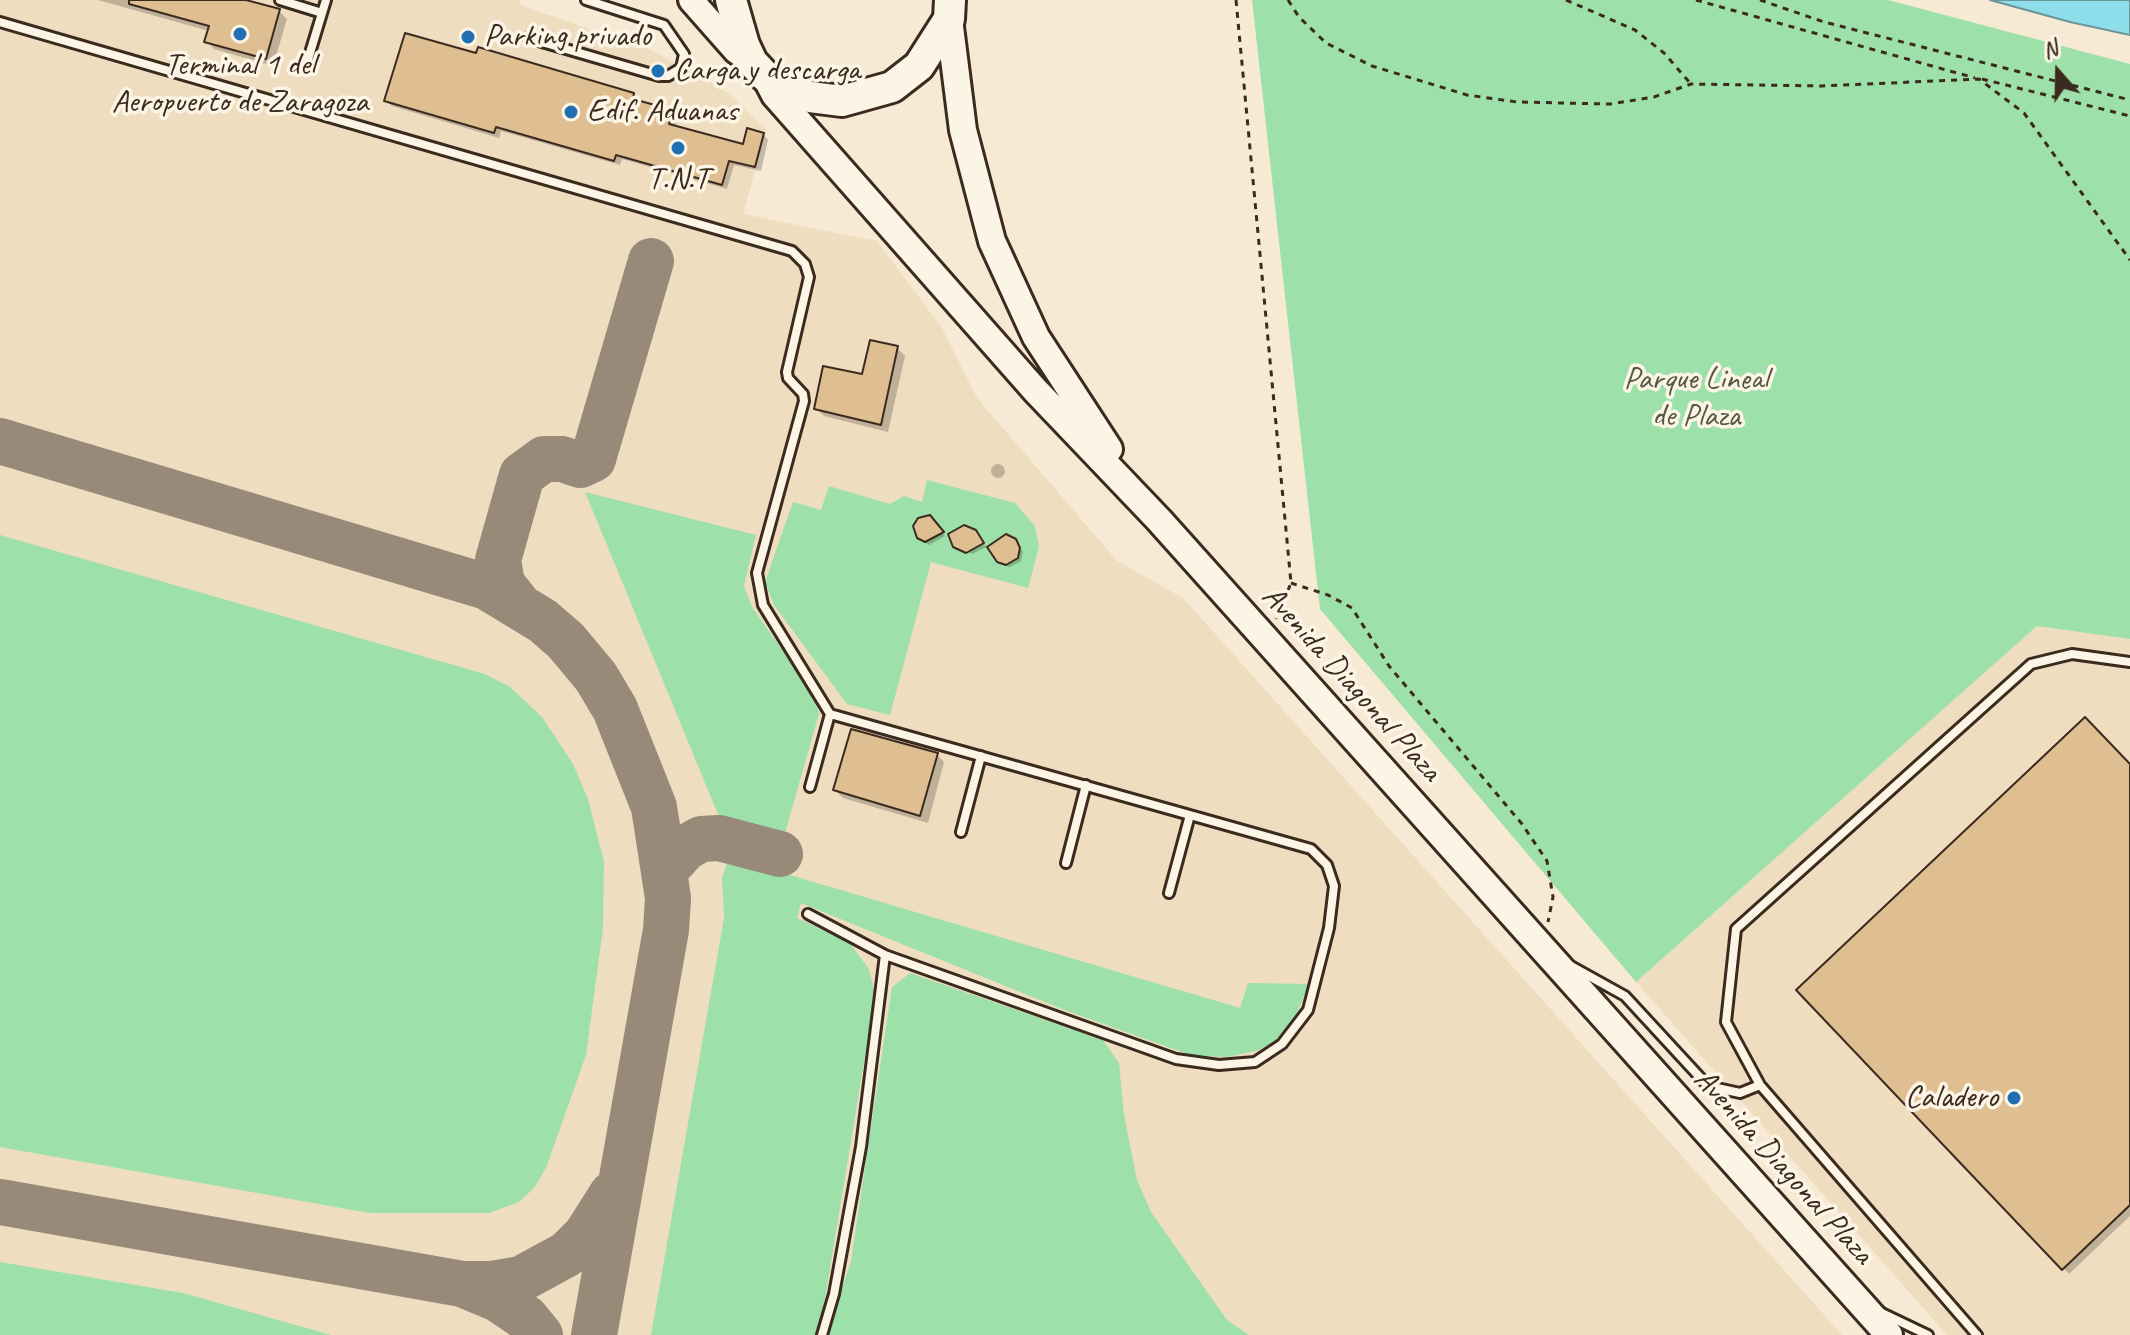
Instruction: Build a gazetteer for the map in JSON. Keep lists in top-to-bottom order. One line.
{"streets":{"main road":["Avenida Diagonal Plaza"]},"parks":["Parque Lineal de Plaza"],"places":["Terminal 1 del Aeropuerto de Zaragoza","Parking privado","Carga y descarga","Edif. Aduanas","T.N.T","Caladero"],"north":"top"}
